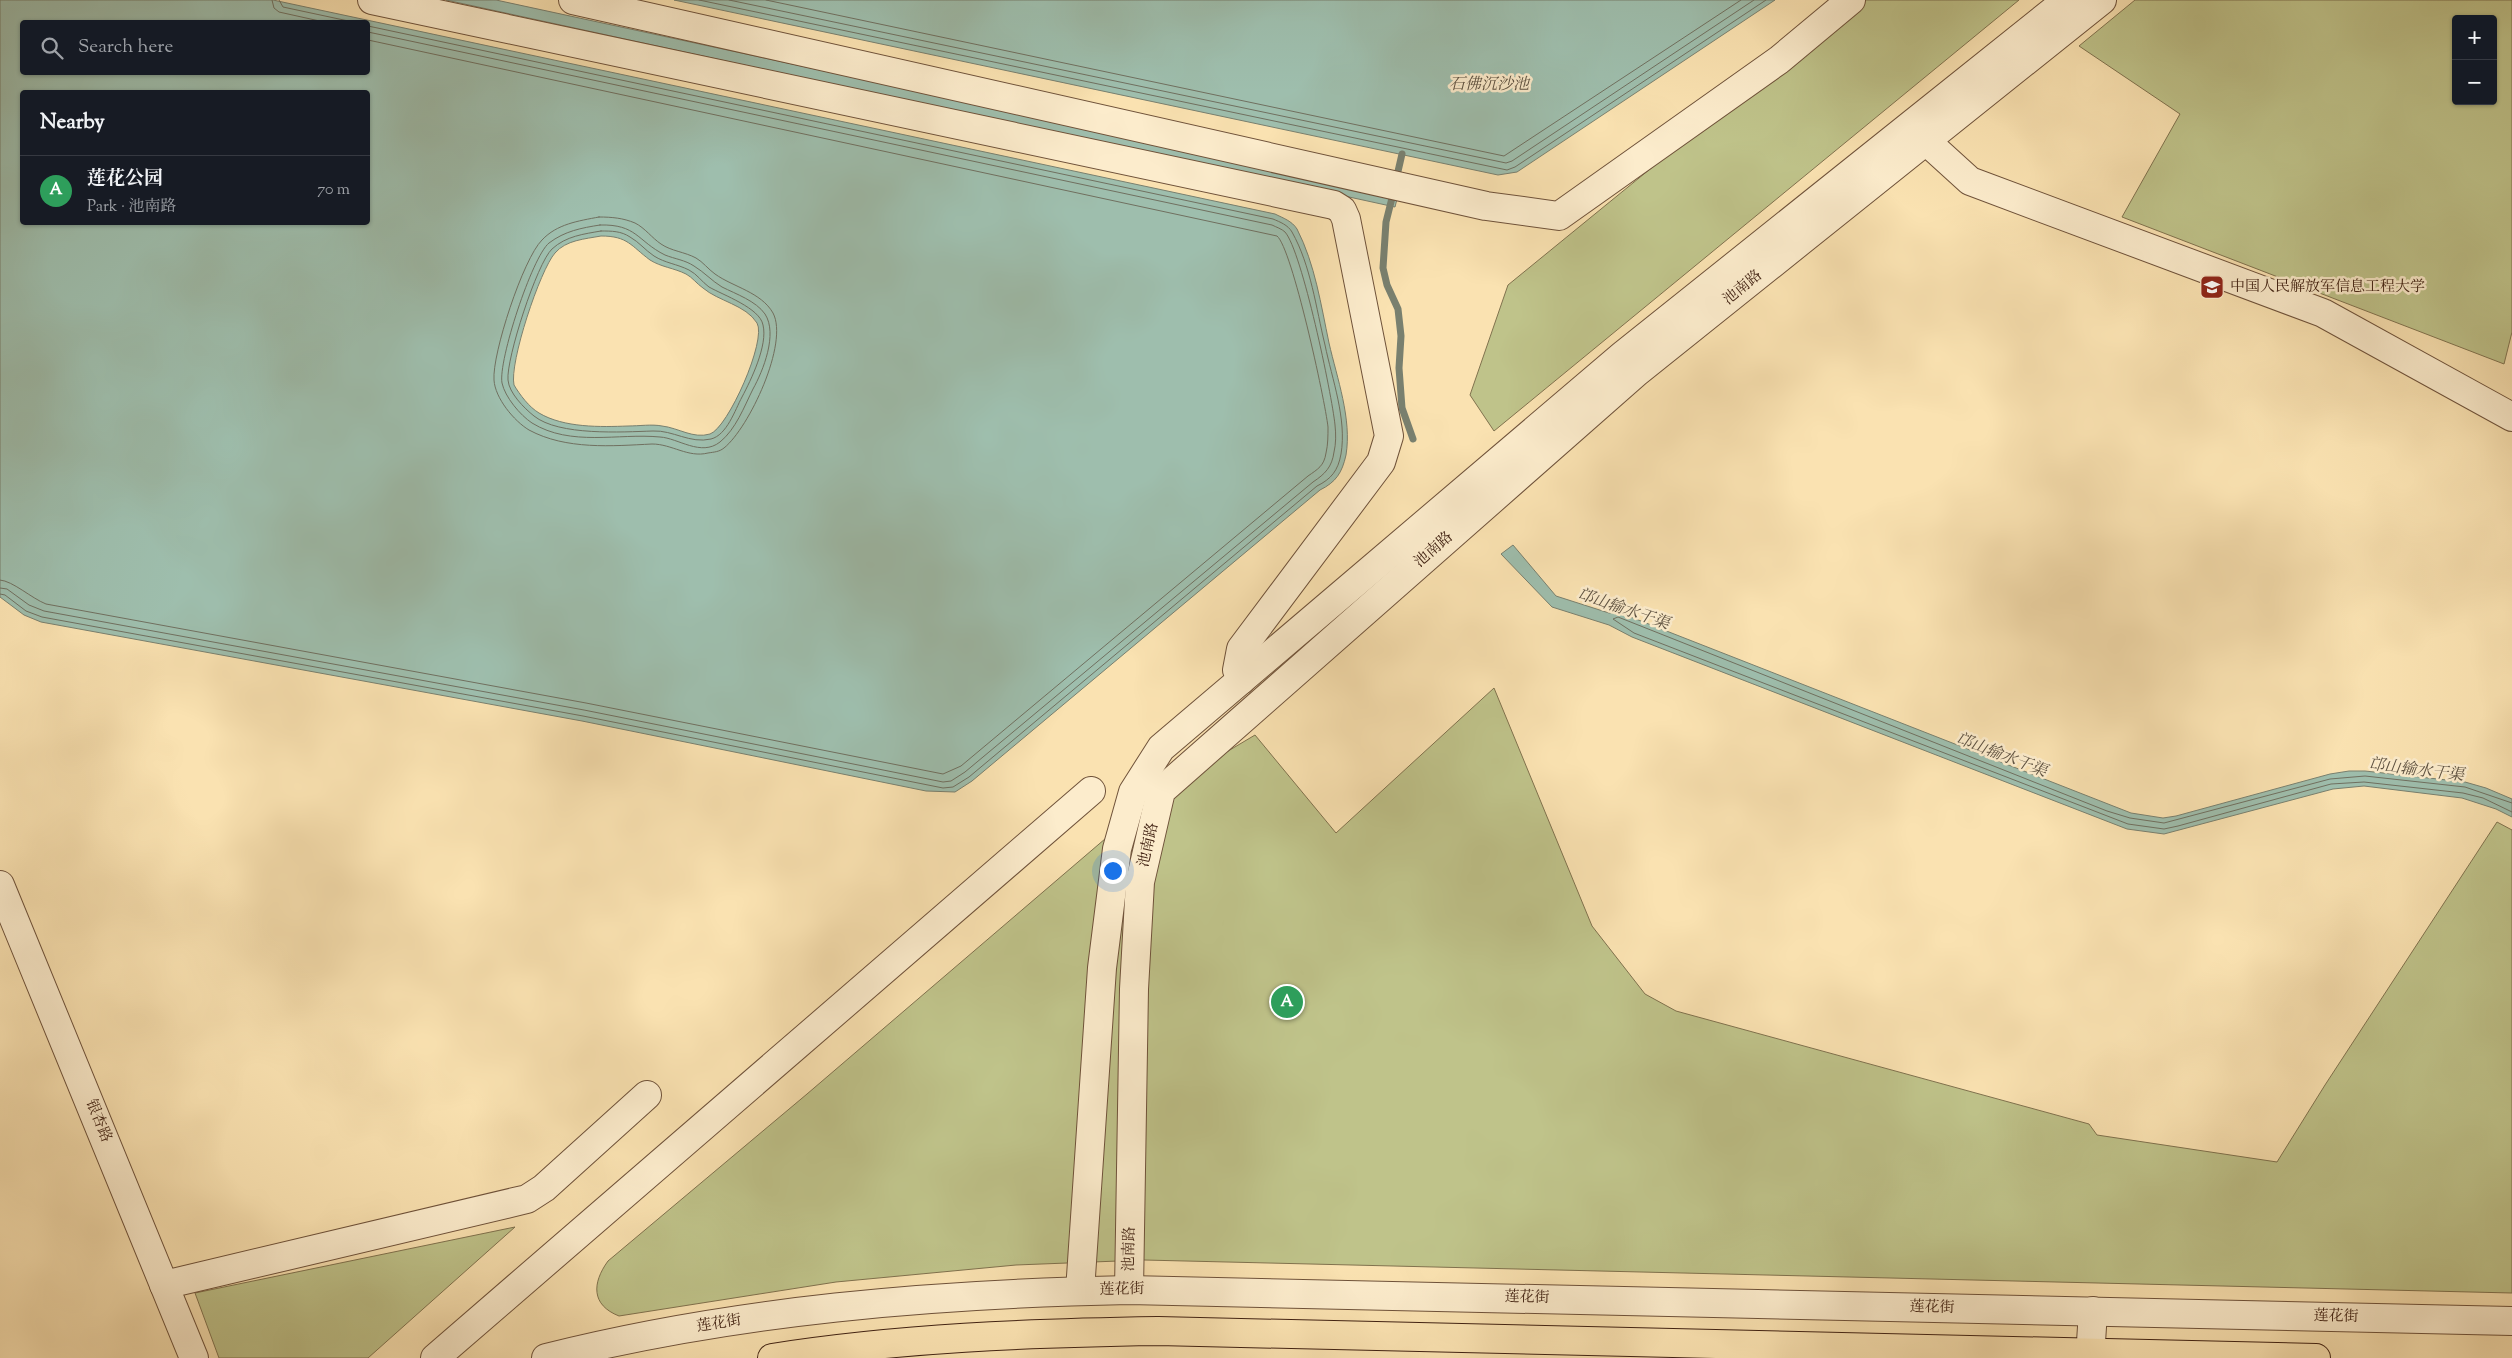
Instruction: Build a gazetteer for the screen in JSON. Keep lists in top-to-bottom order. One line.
{"streets":{"street":["池南路","银杏路","莲花街"]},"crossings":[["池南路","莲花街"]],"water":["石佛沉沙池","邙山输水干渠"],"places":{"school or university":["中国人民解放军信息工程大学"]},"page":{"map_buttons":["+","−"],"search":"Search here","heading":"Nearby","list":[{"mark":"A","name":"莲花公园","note":"Park · 池南路","value":"70 m"}],"pins":"A"}}
